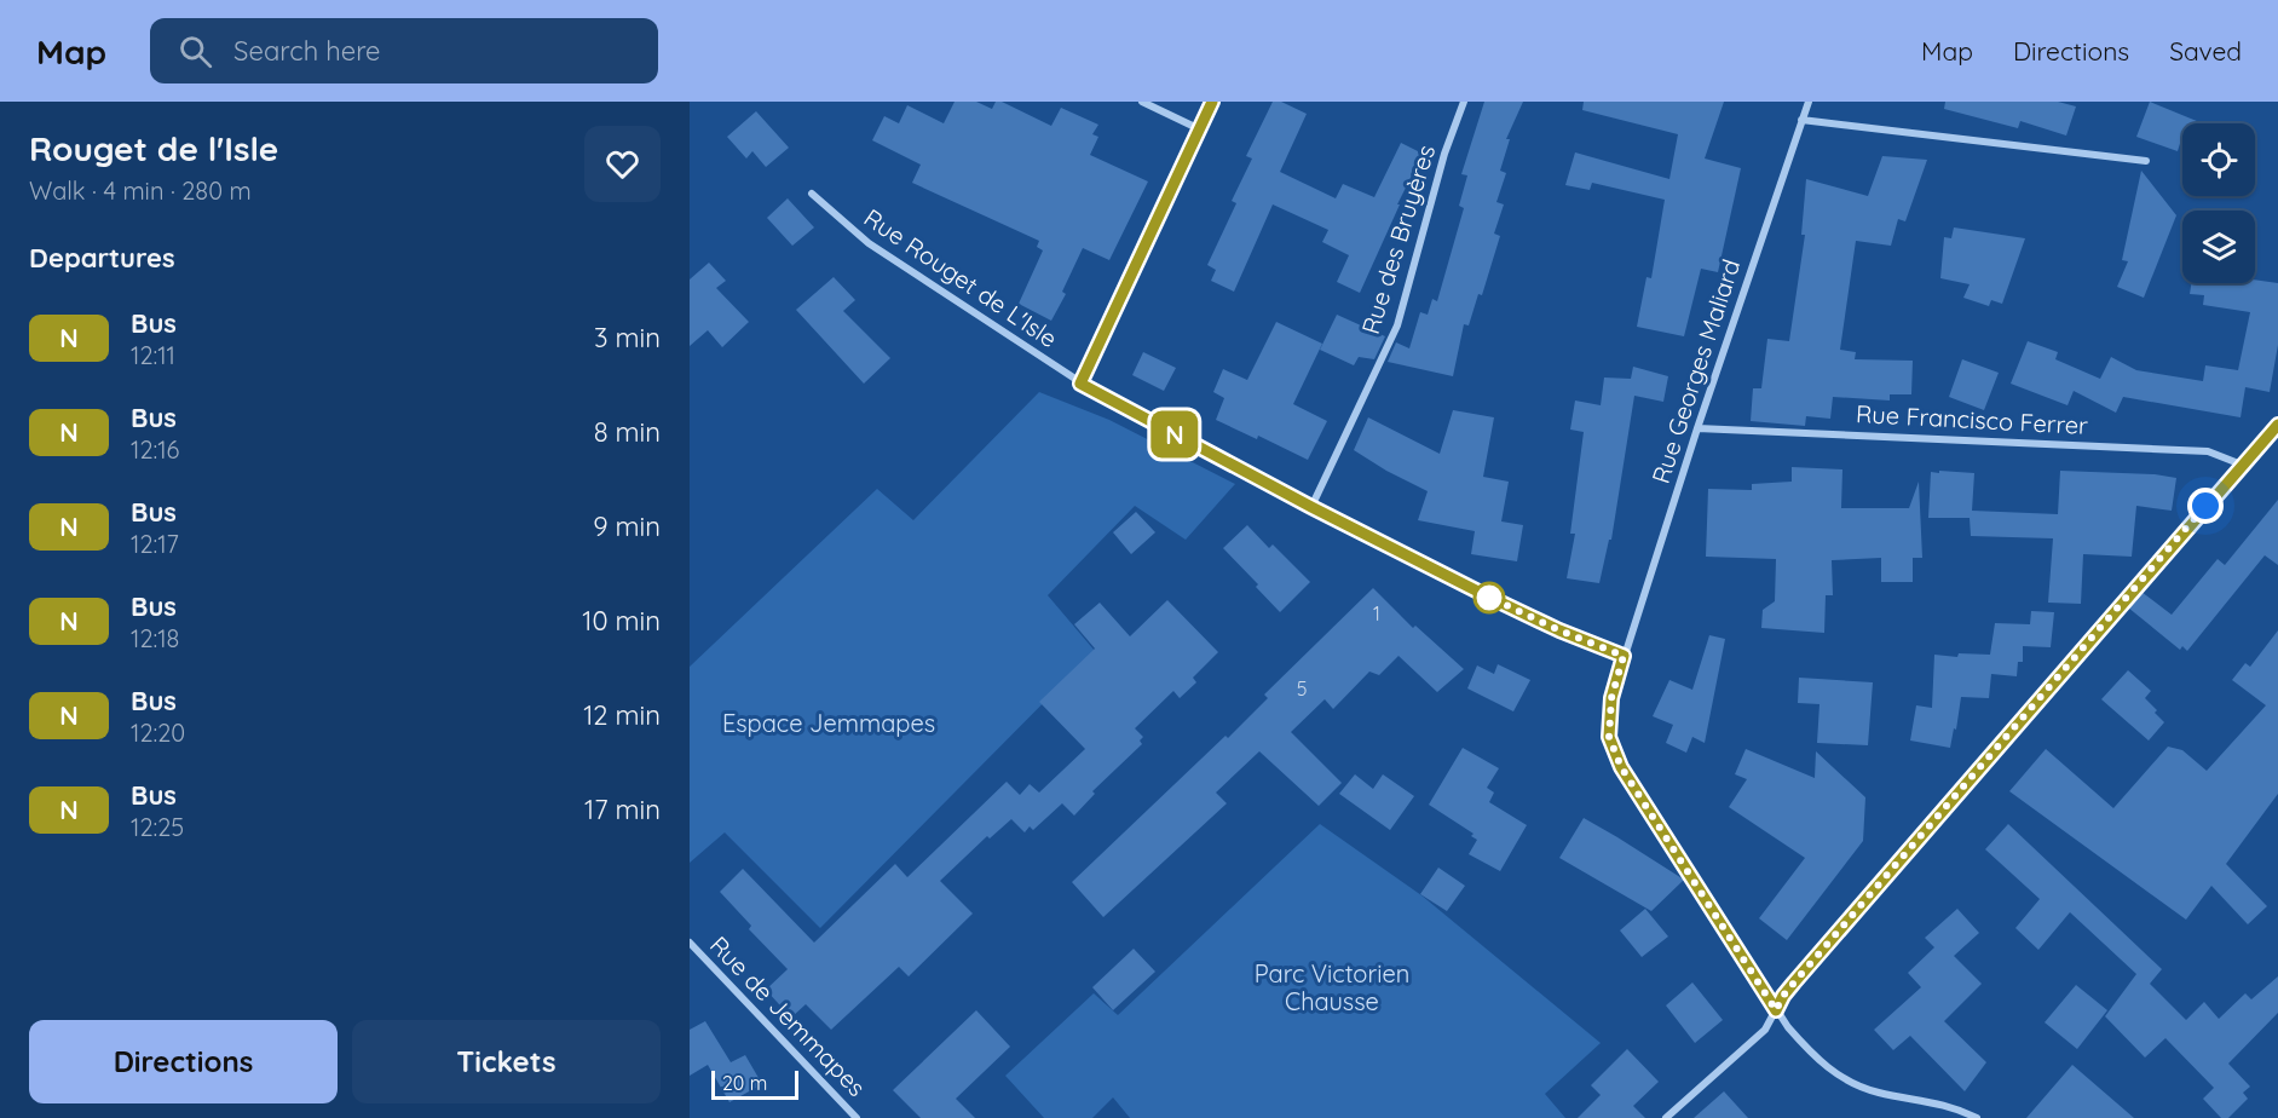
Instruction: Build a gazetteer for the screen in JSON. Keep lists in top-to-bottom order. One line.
{"streets":{"street":["Rue des Bruyères","Rue Rouget de L'Isle","Rue Georges Maliard","Rue Francisco Ferrer","Rue de Jemmapes"]},"crossings":[["Rue des Bruyères","Rue Rouget de L'Isle"],["Rue Rouget de L'Isle","Rue Georges Maliard"],["Rue Georges Maliard","Rue Francisco Ferrer"]],"parks":["Espace Jemmapes","Parc Victorien Chausse"],"lines":["bus line N"],"house_numbers":["1","5"],"scale_bar":"20 m","page":{"header":"Map","search":"Search here","nav":["Map","Directions","Saved"],"heading":[["Rouget de l'Isle","Walk · 4 min · 280 m"],"Departures"],"on_map":"N","list":[{"mark":"N","name":"Bus","note":"12:11","value":"3 min"},{"mark":"N","name":"Bus","note":"12:16","value":"8 min"},{"mark":"N","name":"Bus","note":"12:17","value":"9 min"},{"mark":"N","name":"Bus","note":"12:18","value":"10 min"},{"mark":"N","name":"Bus","note":"12:20","value":"12 min"},{"mark":"N","name":"Bus","note":"12:25","value":"17 min"}],"buttons":["Directions","Tickets"],"scale":"20 m"}}
